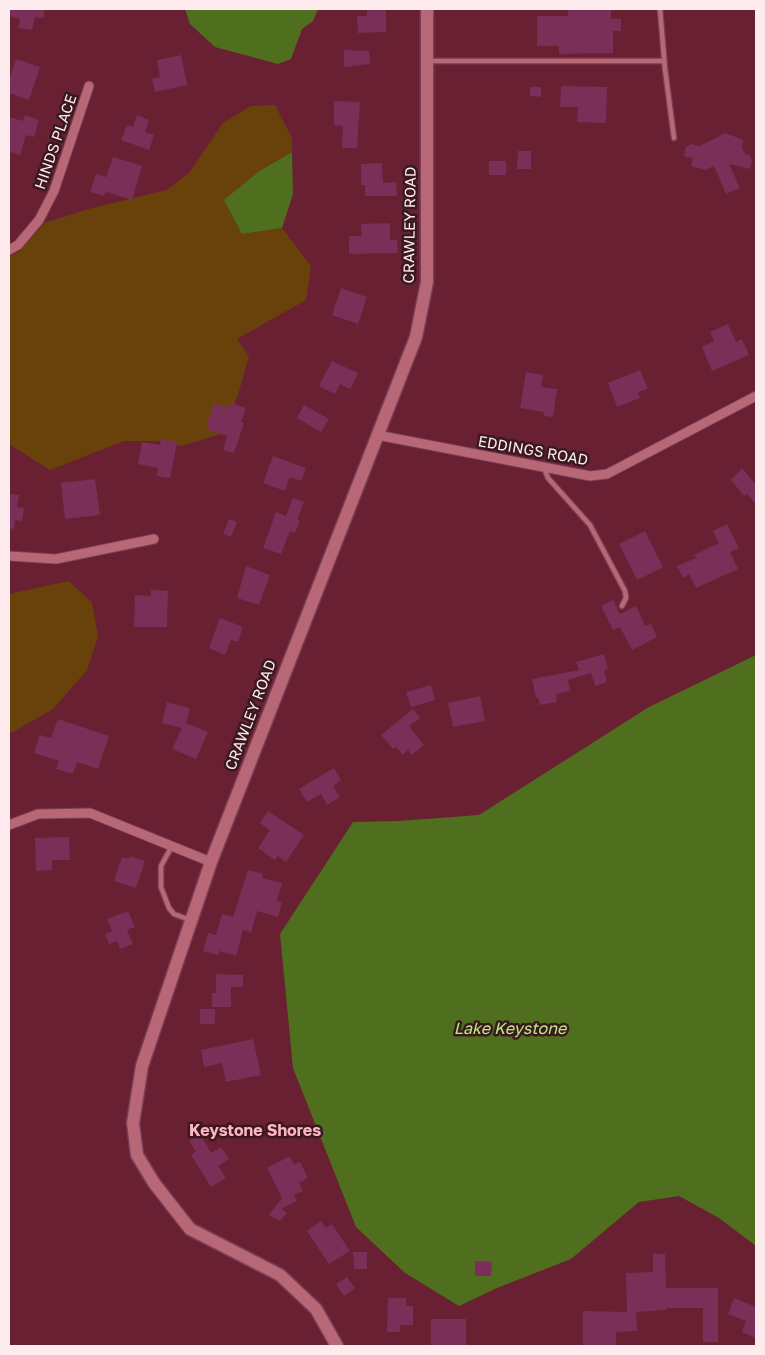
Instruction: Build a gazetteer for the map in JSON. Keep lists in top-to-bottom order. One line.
{"streets":{"street":["HINDS PLACE","CRAWLEY ROAD","EDDINGS ROAD"]},"crossings":[["CRAWLEY ROAD","EDDINGS ROAD"]],"districts":["Keystone Shores"],"water":["Lake Keystone"]}
